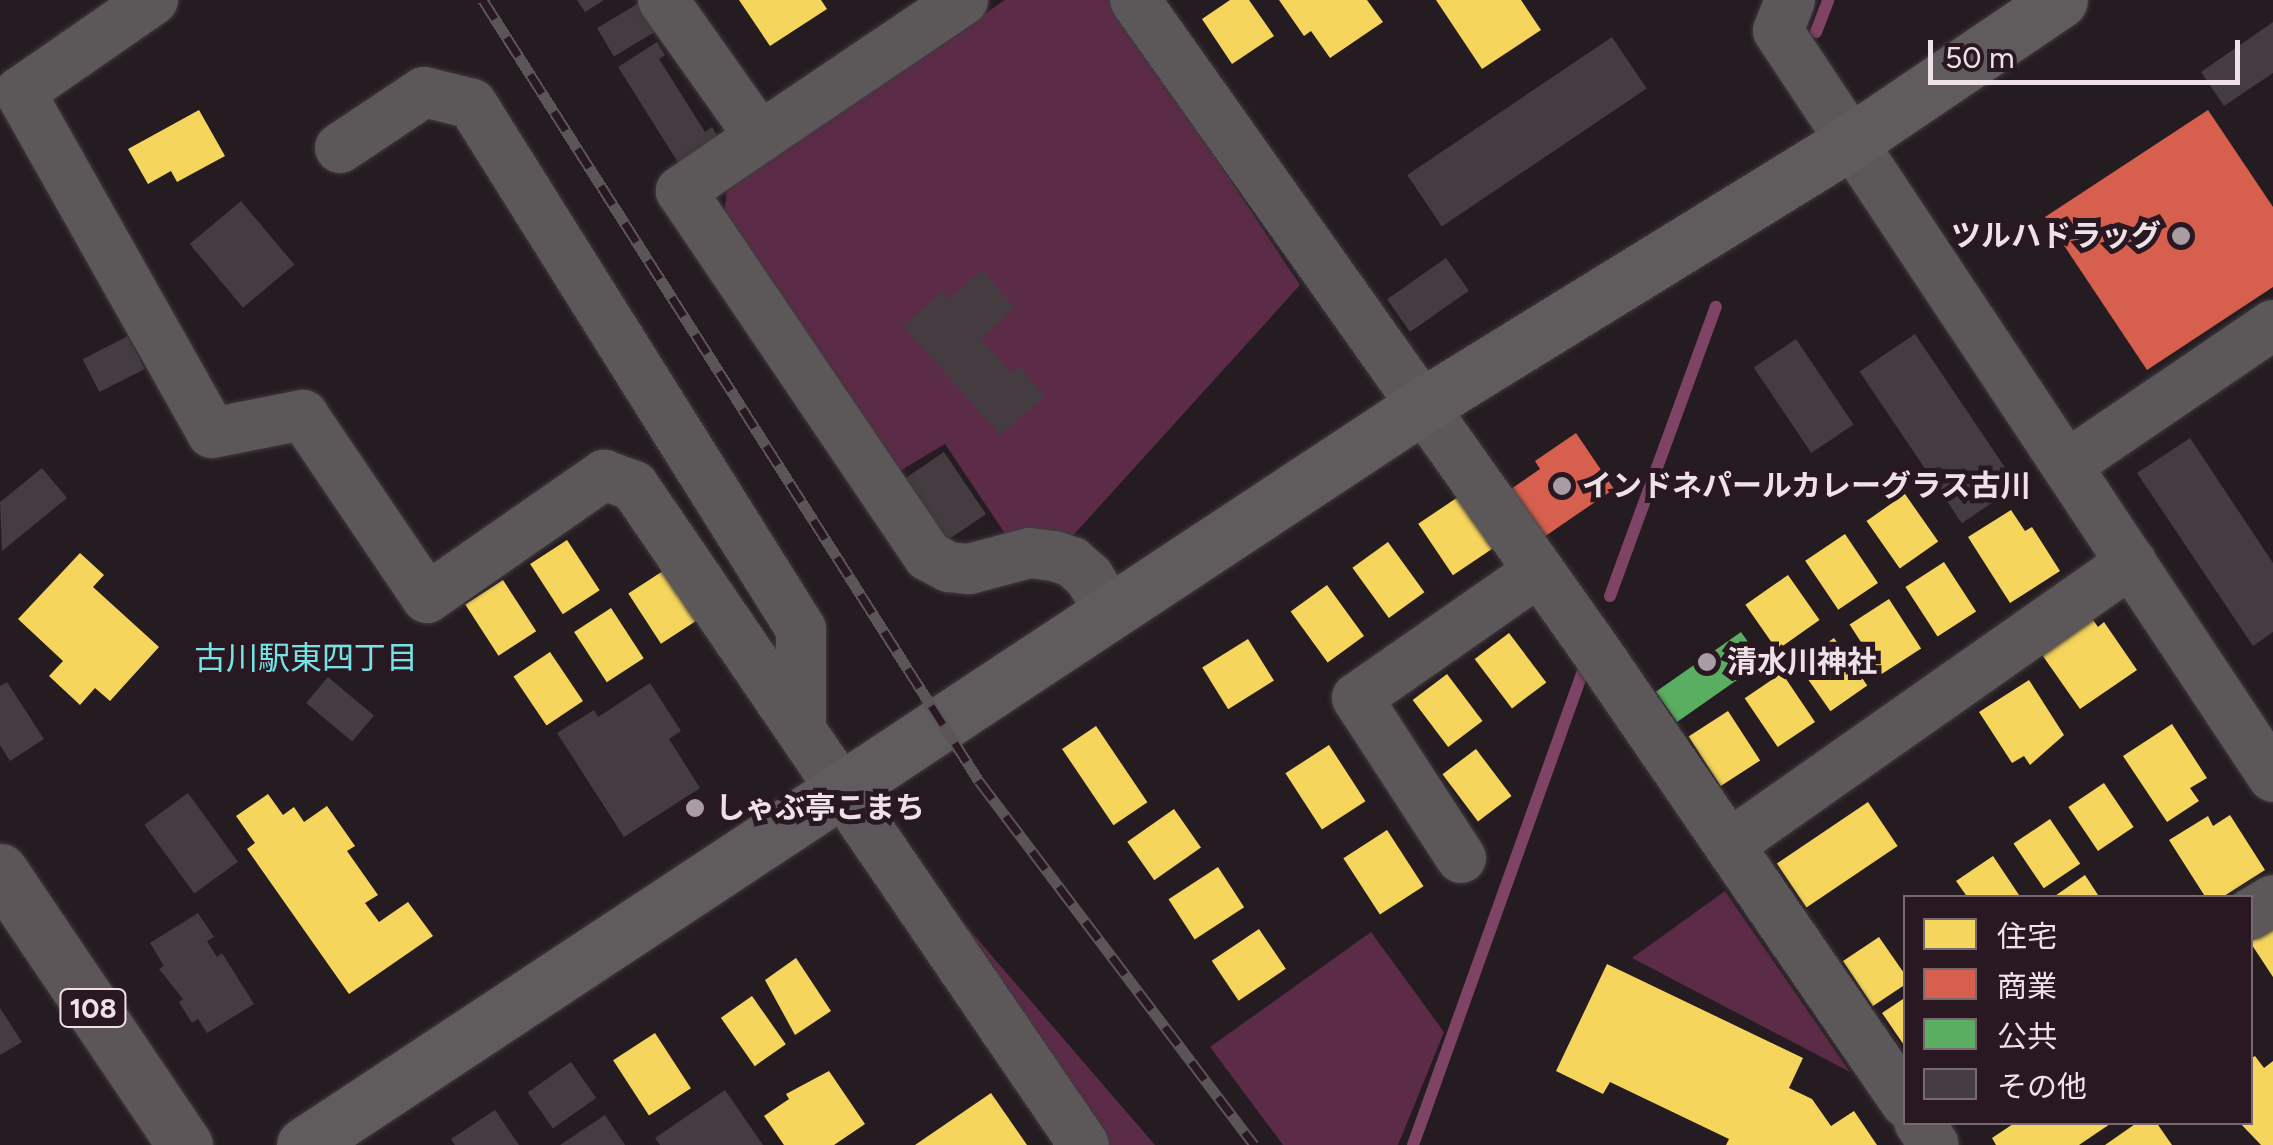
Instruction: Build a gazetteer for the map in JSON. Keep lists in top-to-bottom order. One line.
{"streets":{"highway":["108"]},"districts":["古川駅東四丁目"],"places":["ツルハドラッグ","インドネパールカレーグラス古川","清水川神社","しゃぶ亭こまち"],"legend":["住宅","商業","公共","その他"],"scale_bar":"50 m"}
